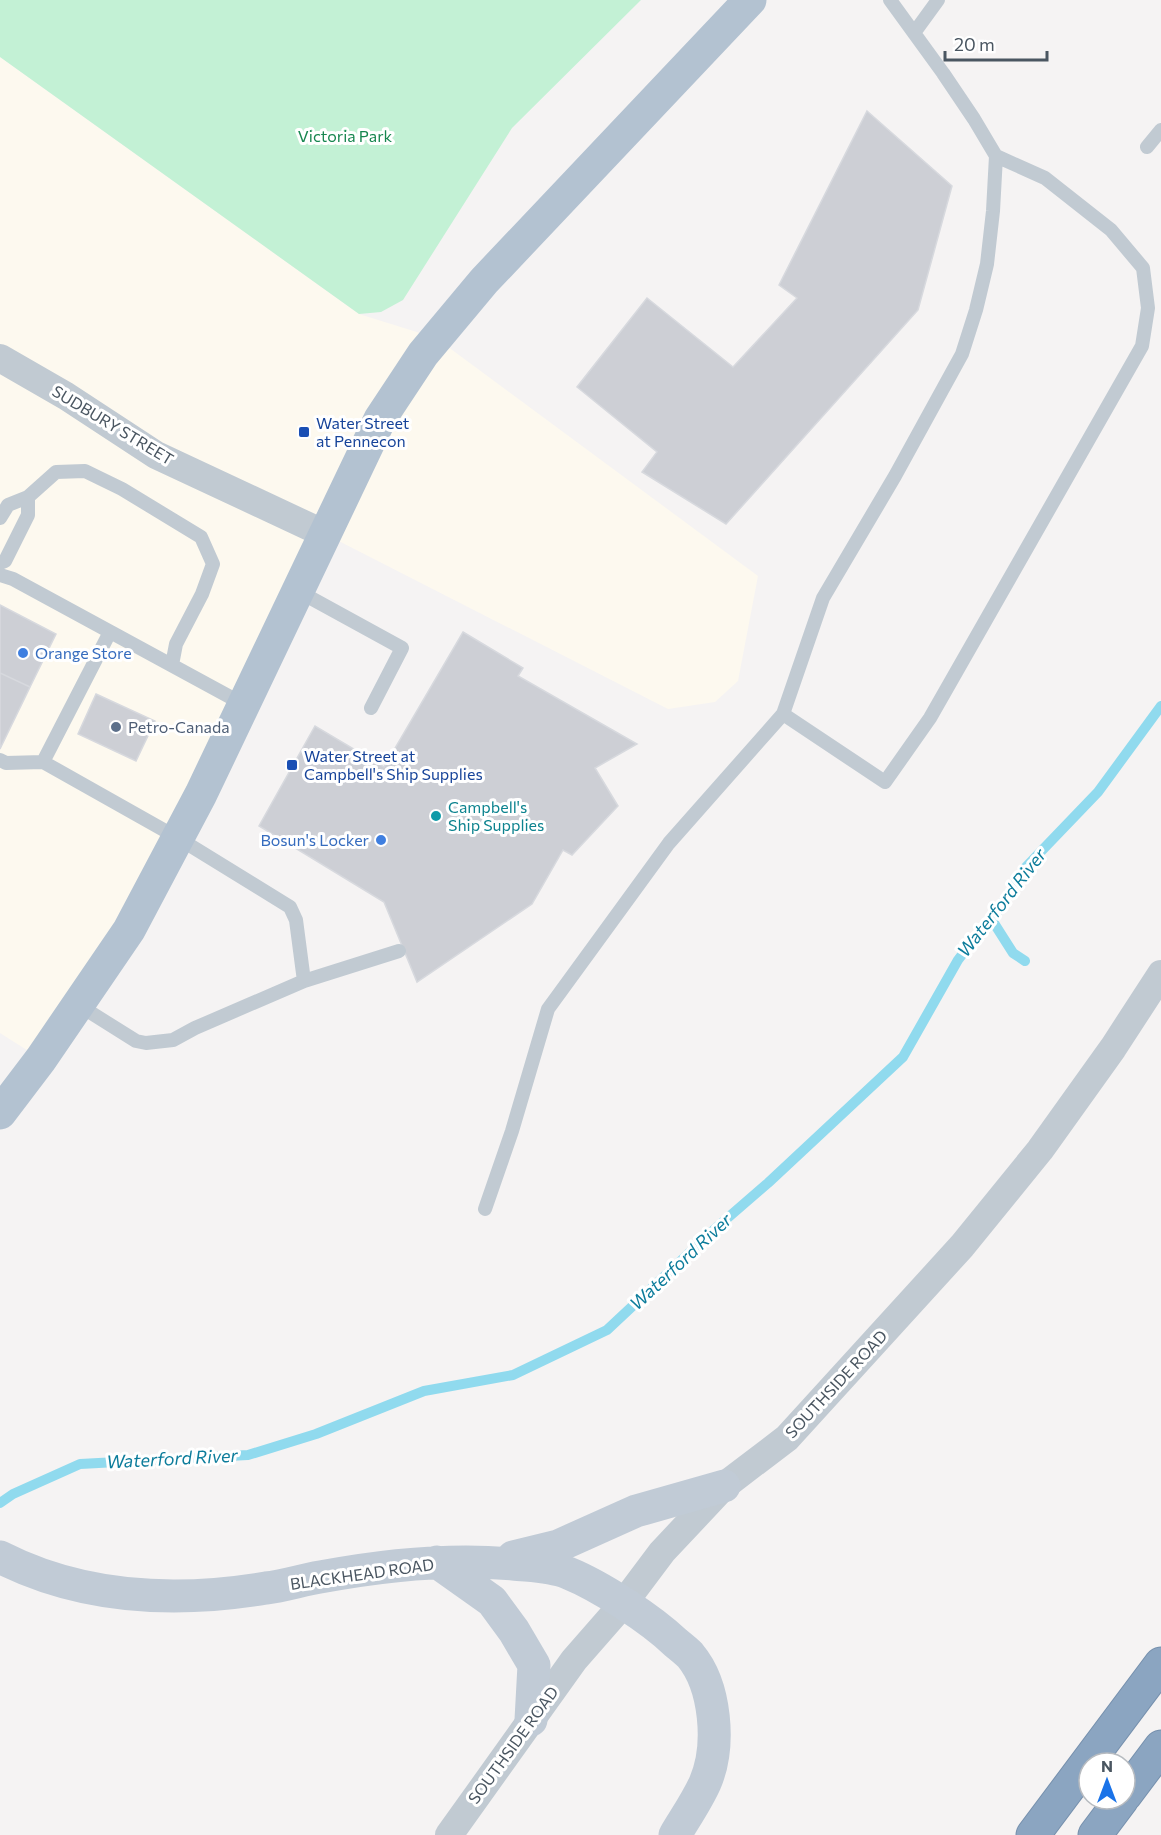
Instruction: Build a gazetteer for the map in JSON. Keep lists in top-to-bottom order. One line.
{"streets":{"main road":["BLACKHEAD ROAD"],"street":["SUDBURY STREET","SOUTHSIDE ROAD"]},"crossings":[["SOUTHSIDE ROAD","BLACKHEAD ROAD"]],"water":["Waterford River"],"parks":["Victoria Park"],"places":{"transit":["Water Street at Pennecon","Water Street at Campbell's Ship Supplies"],"other":["Orange Store","Petro-Canada","Campbell's Ship Supplies","Bosun's Locker"]},"scale_bar":"20 m","north":"top"}
